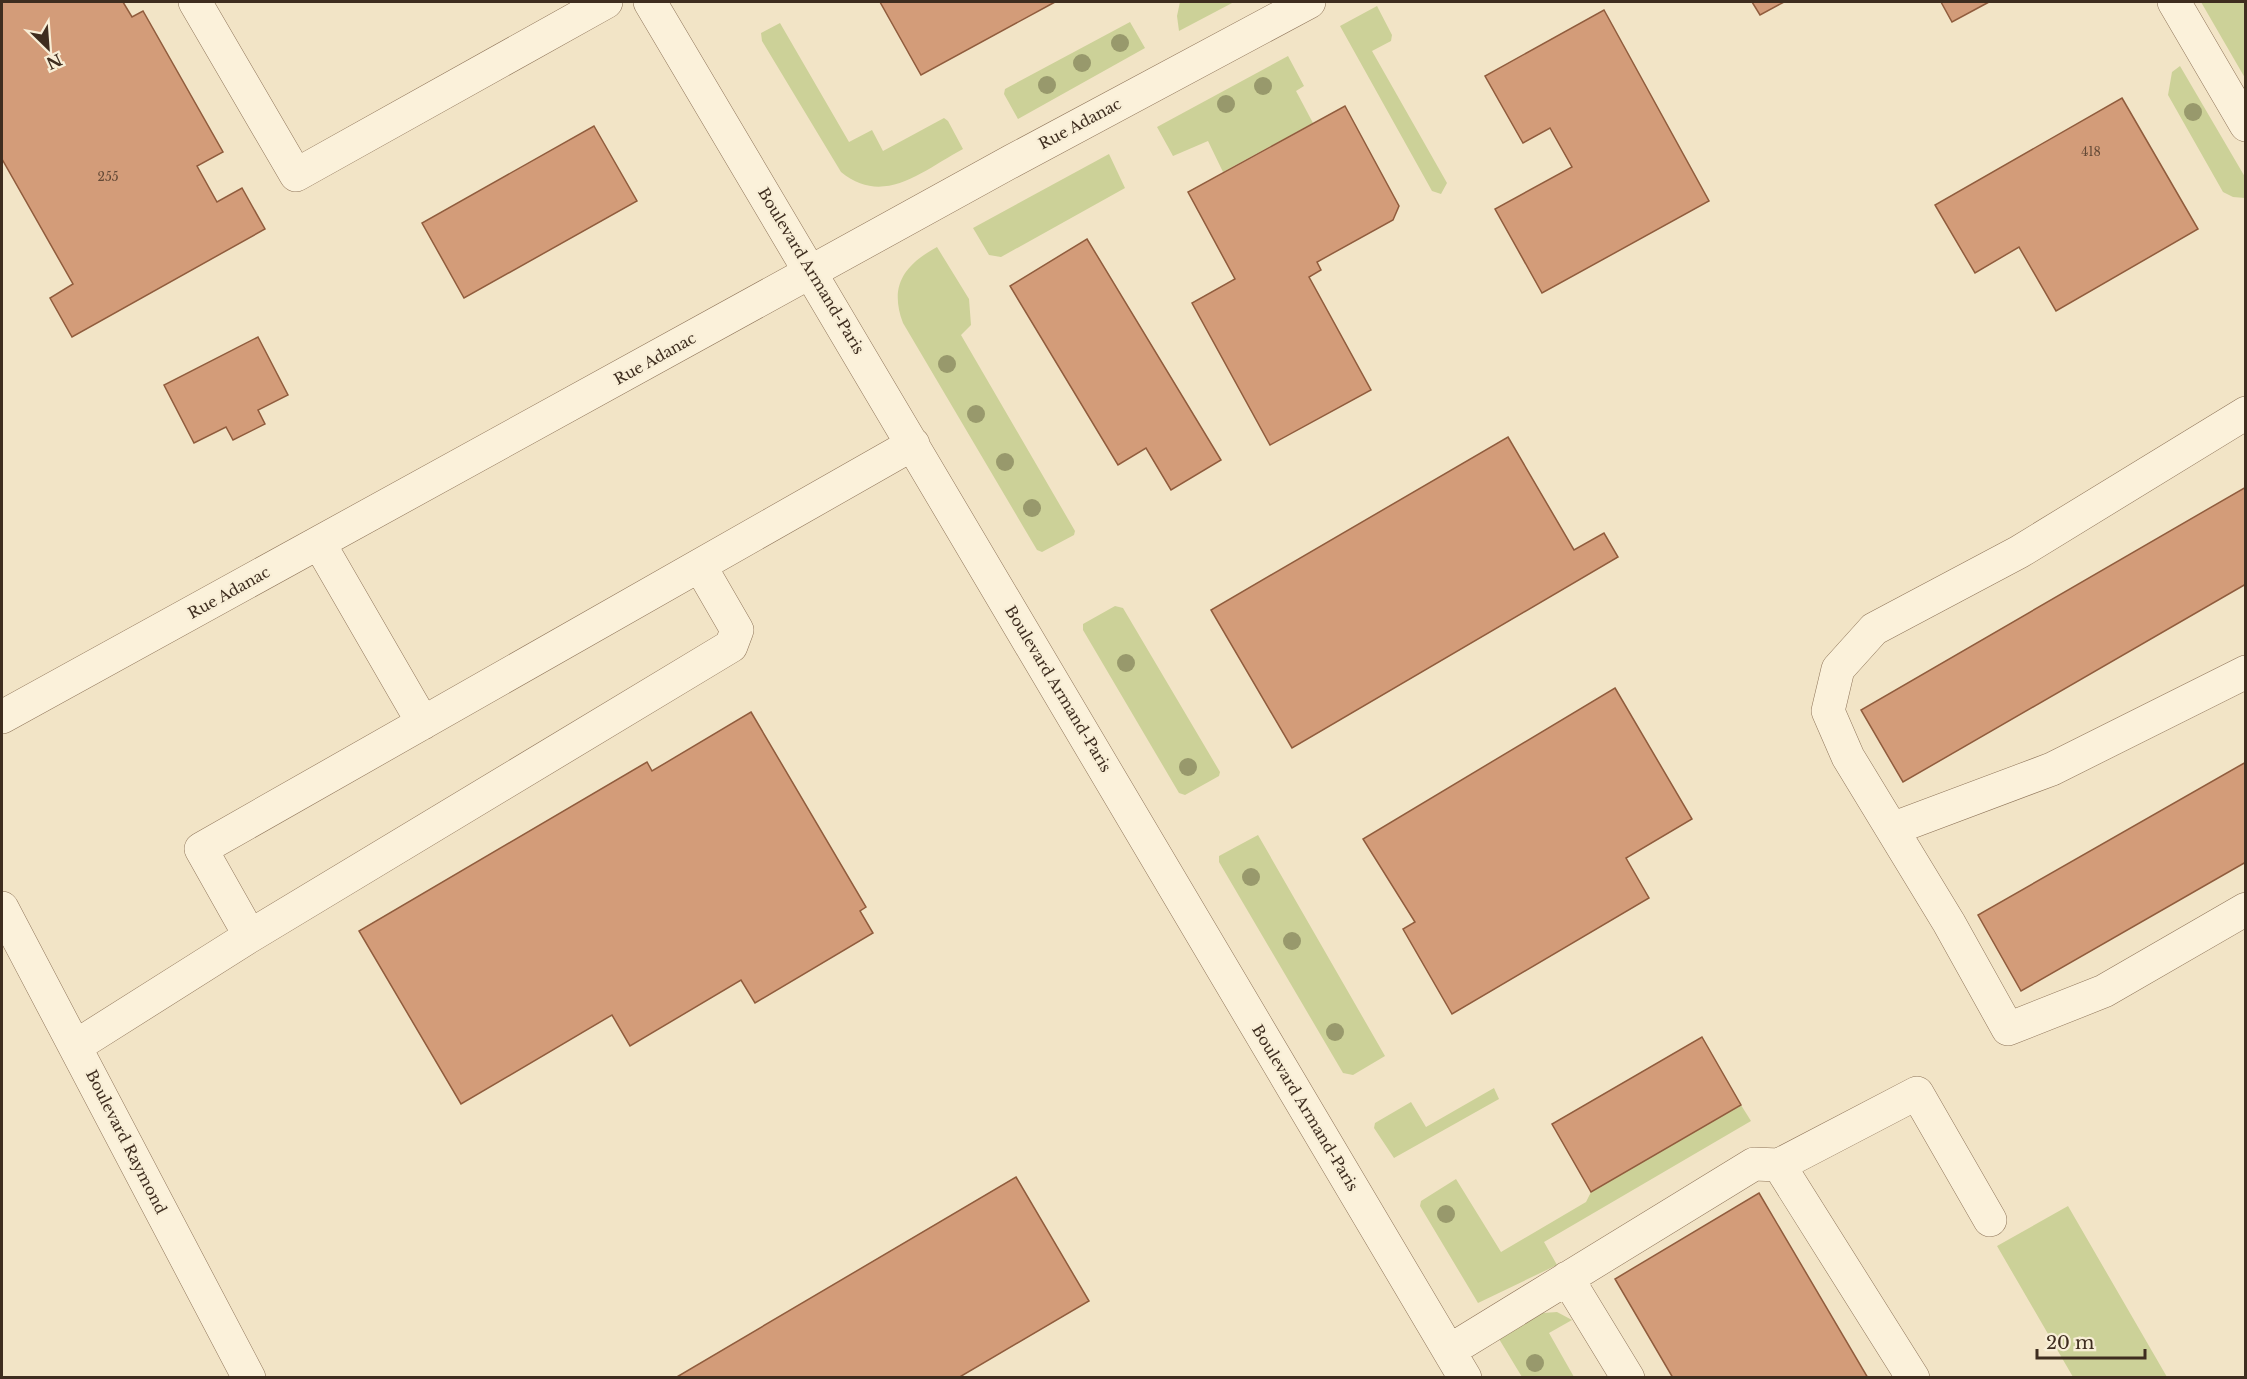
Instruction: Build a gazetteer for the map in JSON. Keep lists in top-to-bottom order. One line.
{"streets":{"street":["Rue Adanac","Boulevard Armand-Paris","Boulevard Raymond"]},"crossings":[["Rue Adanac","Boulevard Armand-Paris"]],"house_numbers":["418","255"],"scale_bar":"20 m","north":"bottom right"}
